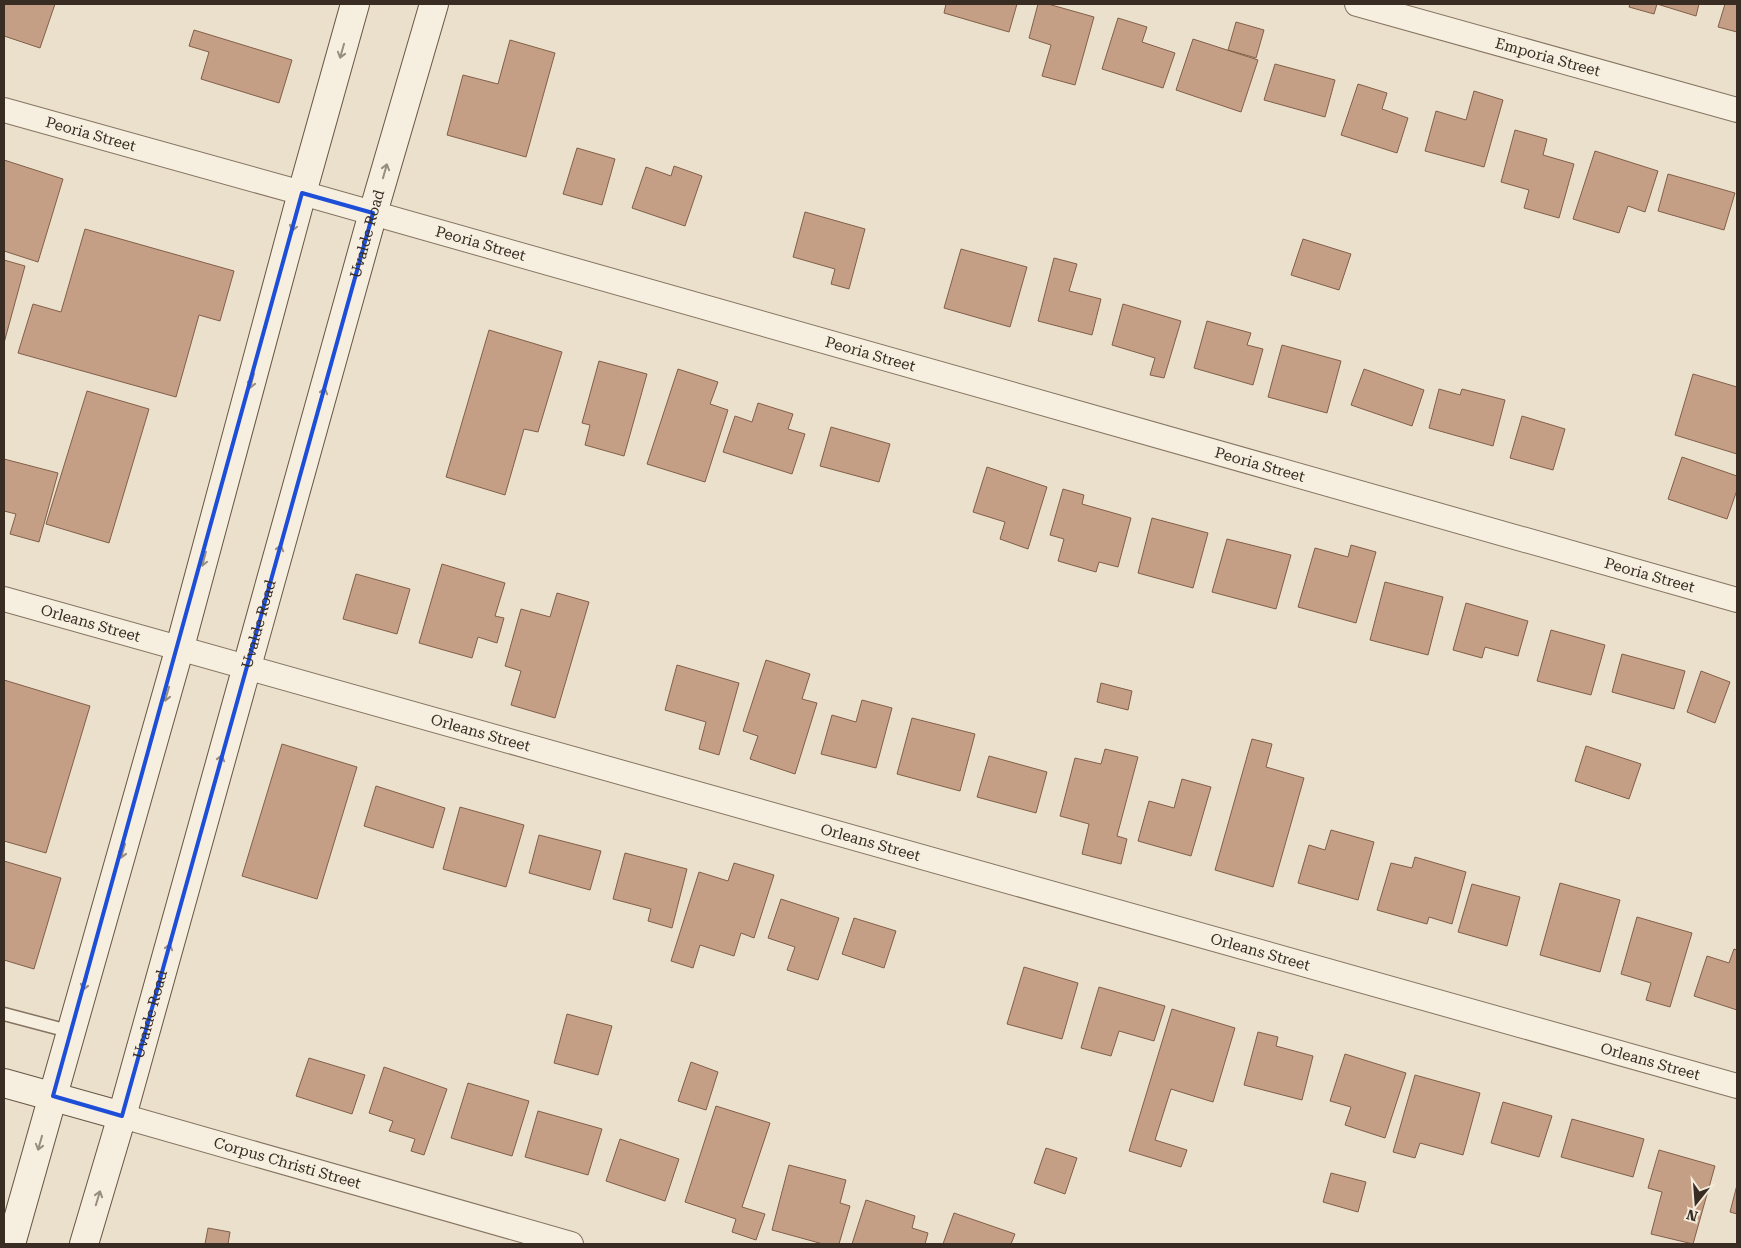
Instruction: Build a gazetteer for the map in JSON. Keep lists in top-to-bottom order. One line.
{"streets":{"main road":["Uvalde Road","Corpus Christi Street"],"street":["Emporia Street","Peoria Street","Orleans Street"]},"crossings":[["Peoria Street","Uvalde Road"],["Uvalde Road","Orleans Street"],["Uvalde Road","Corpus Christi Street"]],"north":"bottom"}
